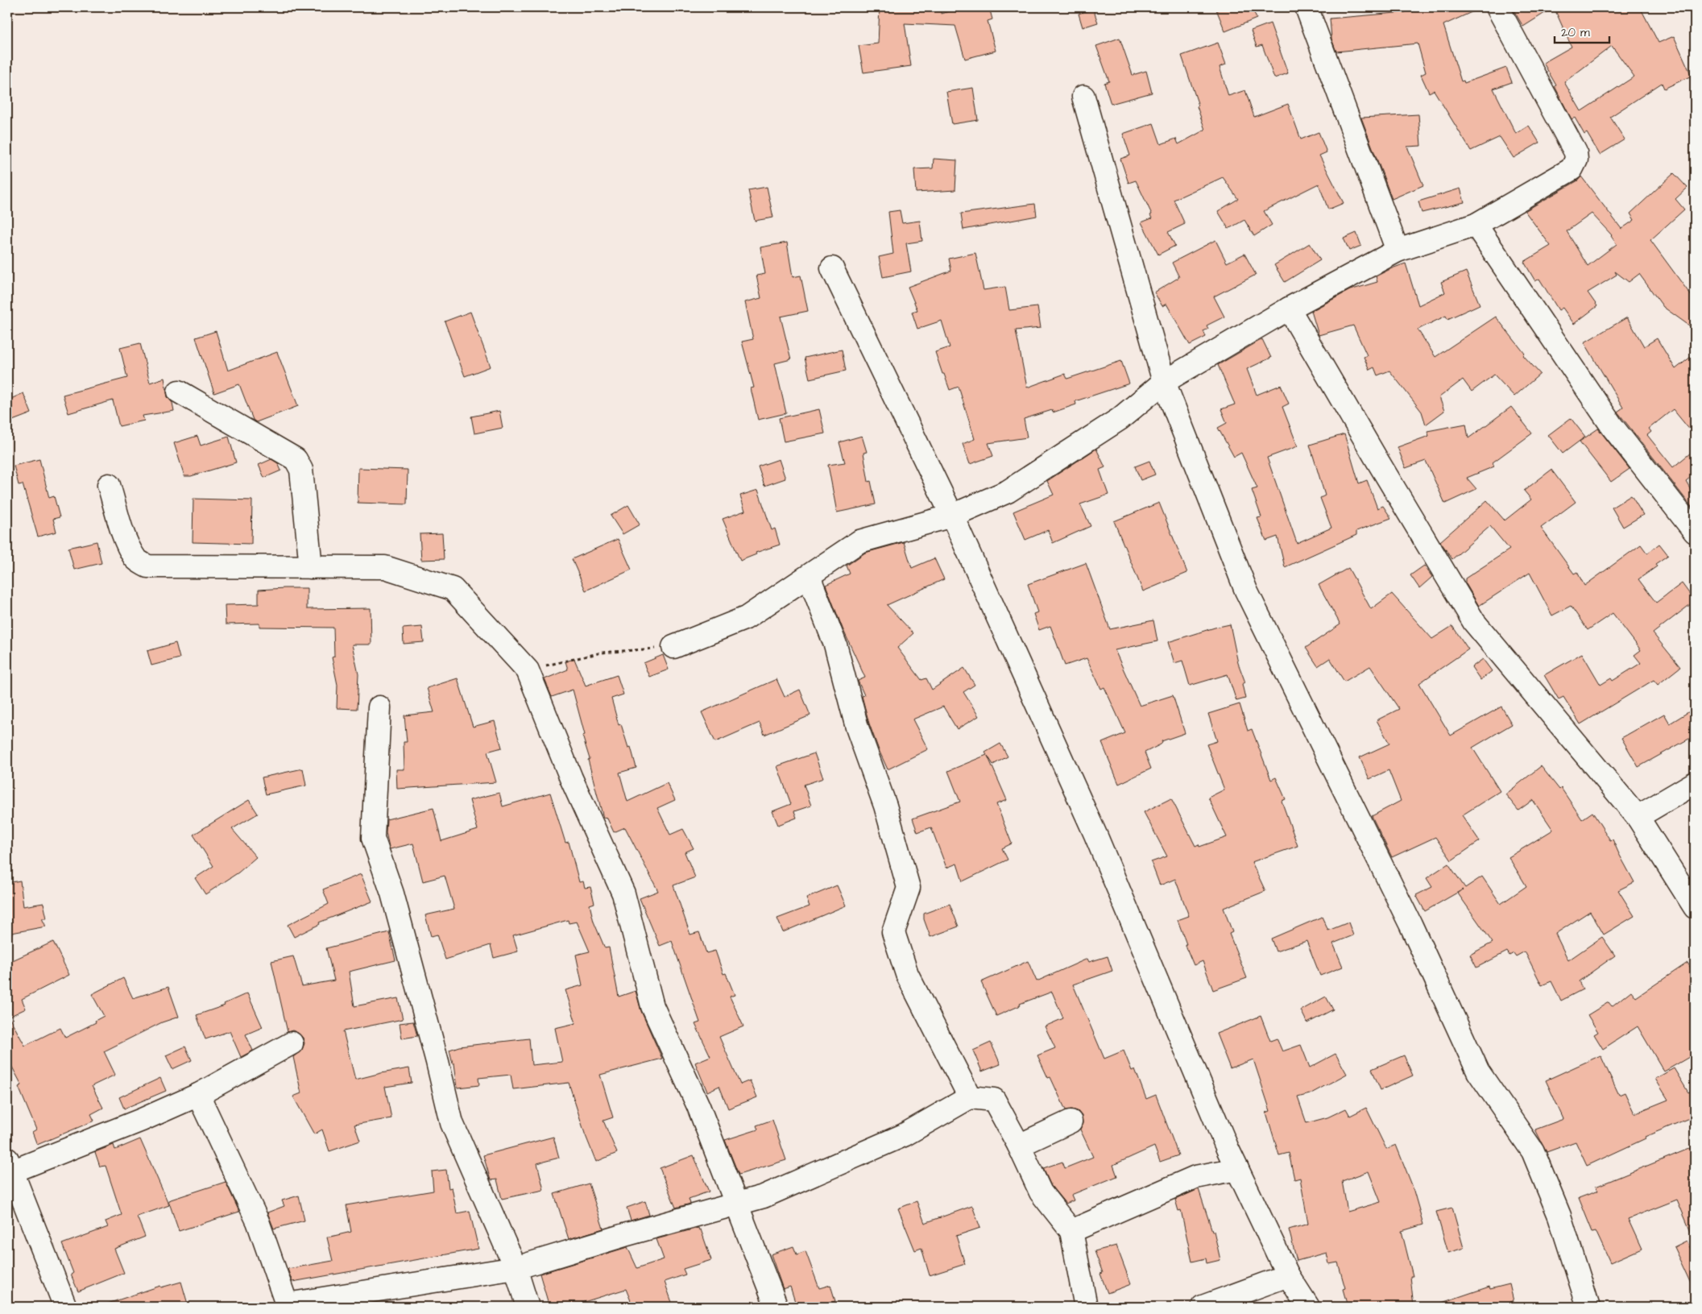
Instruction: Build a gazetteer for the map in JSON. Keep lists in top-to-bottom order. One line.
{"scale_bar":"20 m"}
